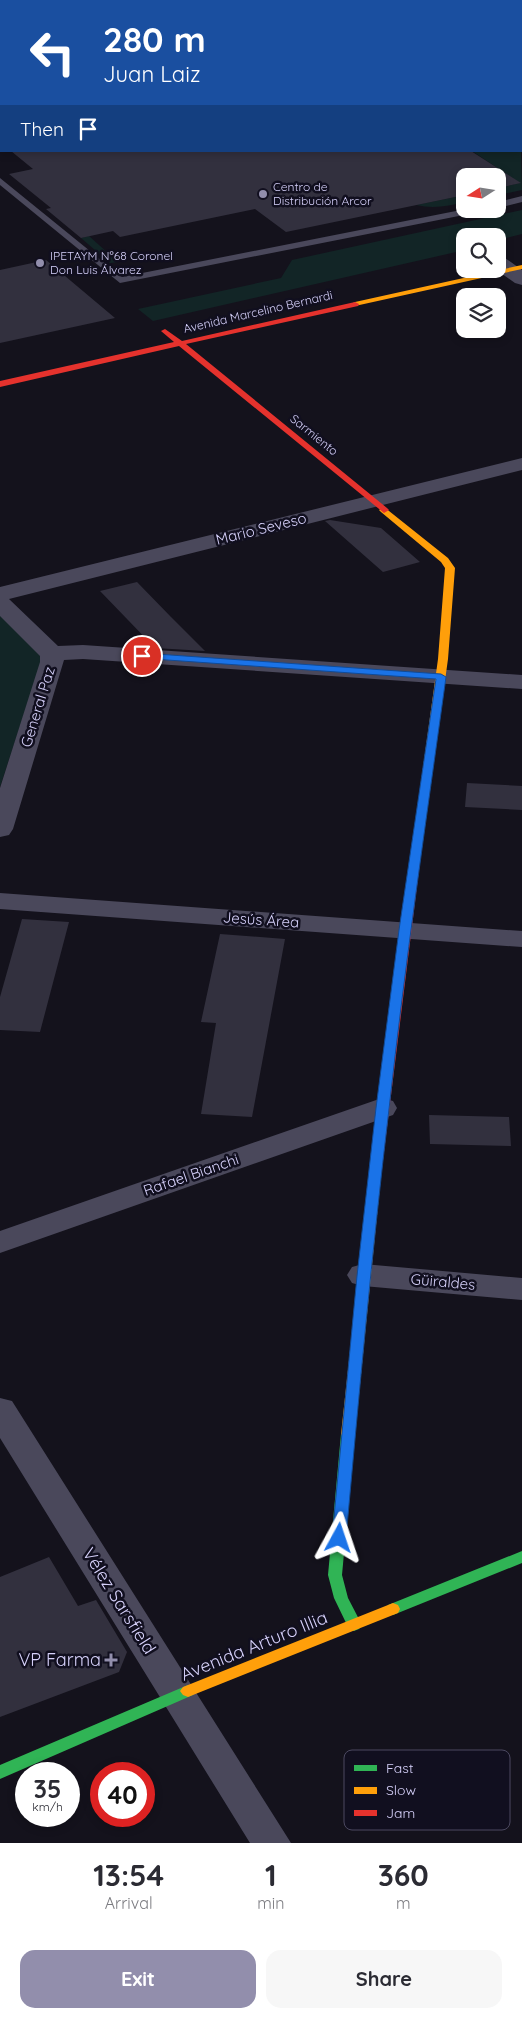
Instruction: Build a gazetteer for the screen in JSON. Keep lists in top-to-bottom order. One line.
{"streets":{"street":["Avenida Marcelino Bernardi","Sarmiento","Mario Seveso","General Paz","Jesús Área","Rafael Bianchi","Güiraldes","Vélez Sarsfield","Avenida Arturo Illia"]},"crossings":[["Avenida Marcelino Bernardi","Sarmiento"],["Sarmiento","Mario Seveso"],["Vélez Sarsfield","Avenida Arturo Illia"]],"places":{"other":["Centro de Distribución Arcor","IPETAYM Nº68 Coronel Don Luis Álvarez"],"health":["VP Farma"]},"legend":["Fast","Slow","Jam"],"north":"left","page":{"turn":["280 m","Juan Laiz"],"then":"Then","speed":"35 km/h","limit":"40","eta":["13:54","Arrival","1","min","360","m"],"buttons":["Exit","Share"]}}
